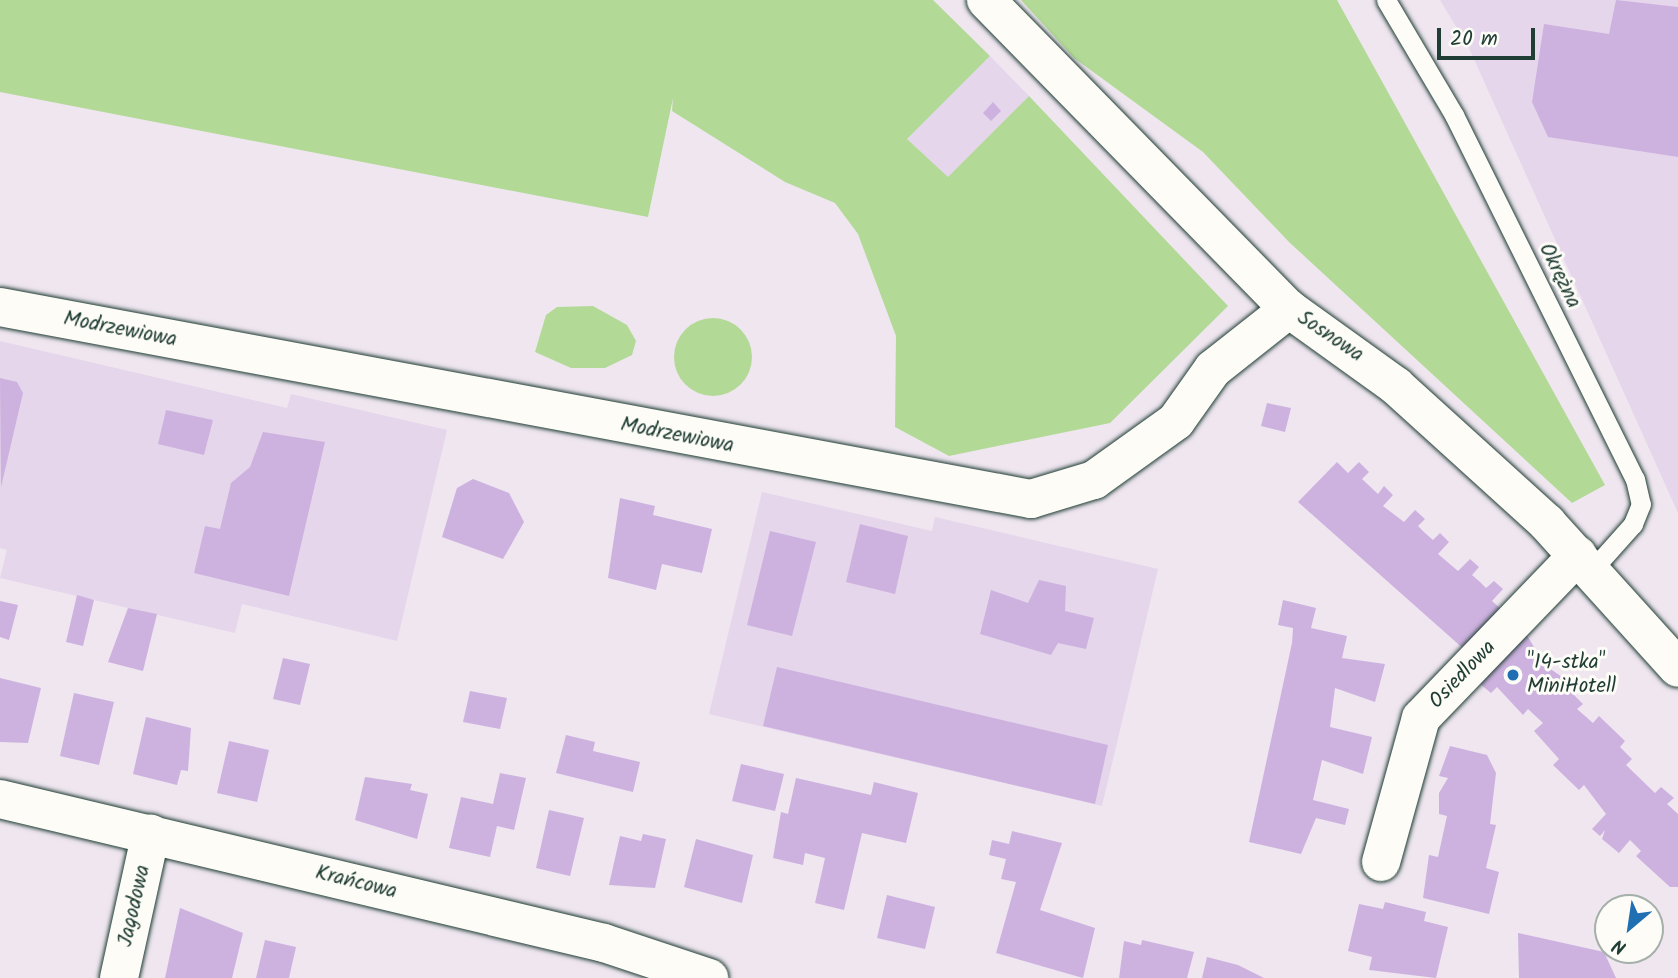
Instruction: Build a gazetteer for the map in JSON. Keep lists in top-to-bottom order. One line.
{"streets":{"street":["Modrzewiowa","Sosnowa","Osiedlowa","Krańcowa","Jagodowa"],"lane":["Okrężna"]},"crossings":[["Okrężna","Sosnowa"],["Okrężna","Osiedlowa"],["Modrzewiowa","Sosnowa"],["Sosnowa","Osiedlowa"],["Krańcowa","Jagodowa"]],"places":["\"14-stka\" MiniHotell"],"scale_bar":"20 m","north":"bottom left"}
